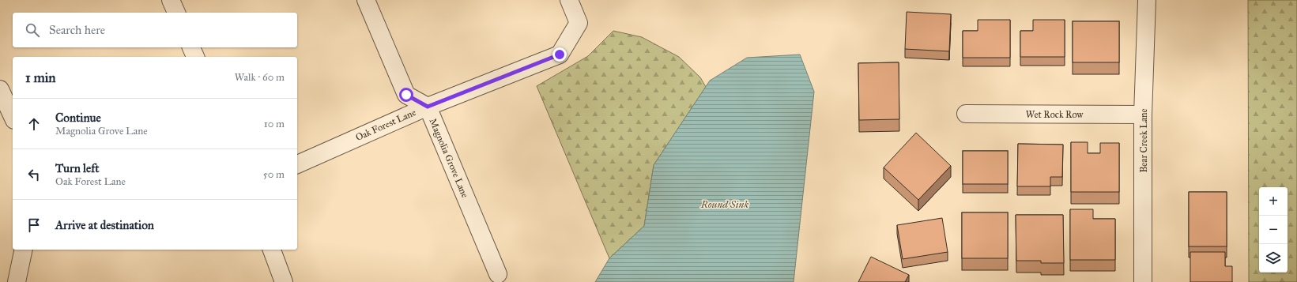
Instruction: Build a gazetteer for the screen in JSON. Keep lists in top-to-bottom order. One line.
{"streets":{"street":["Wet Rock Row","Oak Forest Lane","Bear Creek Lane","Magnolia Grove Lane"]},"crossings":[["Wet Rock Row","Bear Creek Lane"],["Oak Forest Lane","Magnolia Grove Lane"]],"water":["Round Sink"],"page":{"search":"Search here","heading":["1 min","Walk · 60 m"],"list":[["Continue","Magnolia Grove Lane","10 m"],["Turn left","Oak Forest Lane","50 m"],"Arrive at destination"],"map_buttons":["+","−"]}}
